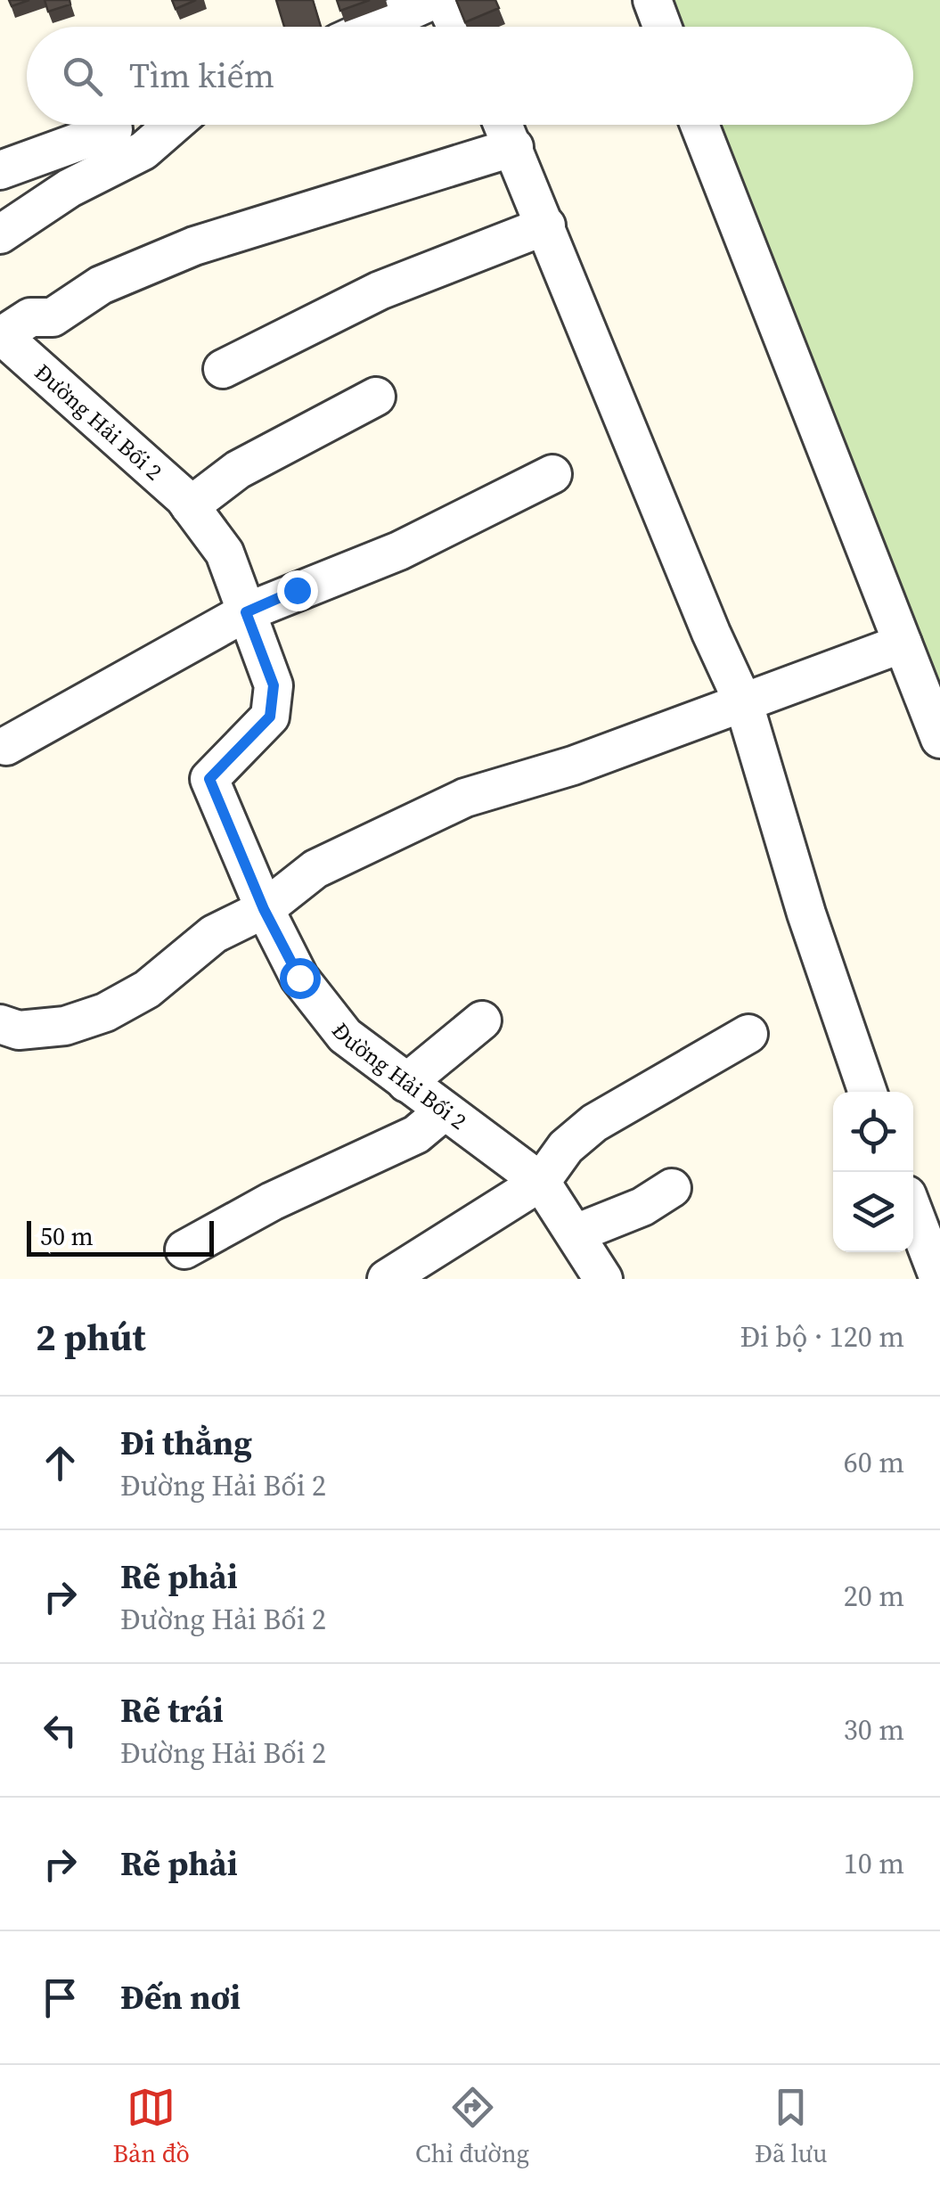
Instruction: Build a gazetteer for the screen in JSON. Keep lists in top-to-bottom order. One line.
{"streets":{"street":["Đường Hải Bối 2"]},"scale_bar":"50 m","page":{"search":"Tìm kiếm","scale":"50 m","heading":["2 phút","Đi bộ · 120 m"],"list":[["Đi thẳng","Đường Hải Bối 2","60 m"],["Rẽ phải","Đường Hải Bối 2","20 m"],["Rẽ trái","Đường Hải Bối 2","30 m"],["Rẽ phải","10 m"],"Đến nơi"],"nav":["Bản đồ","Chỉ đường","Đã lưu"]}}
